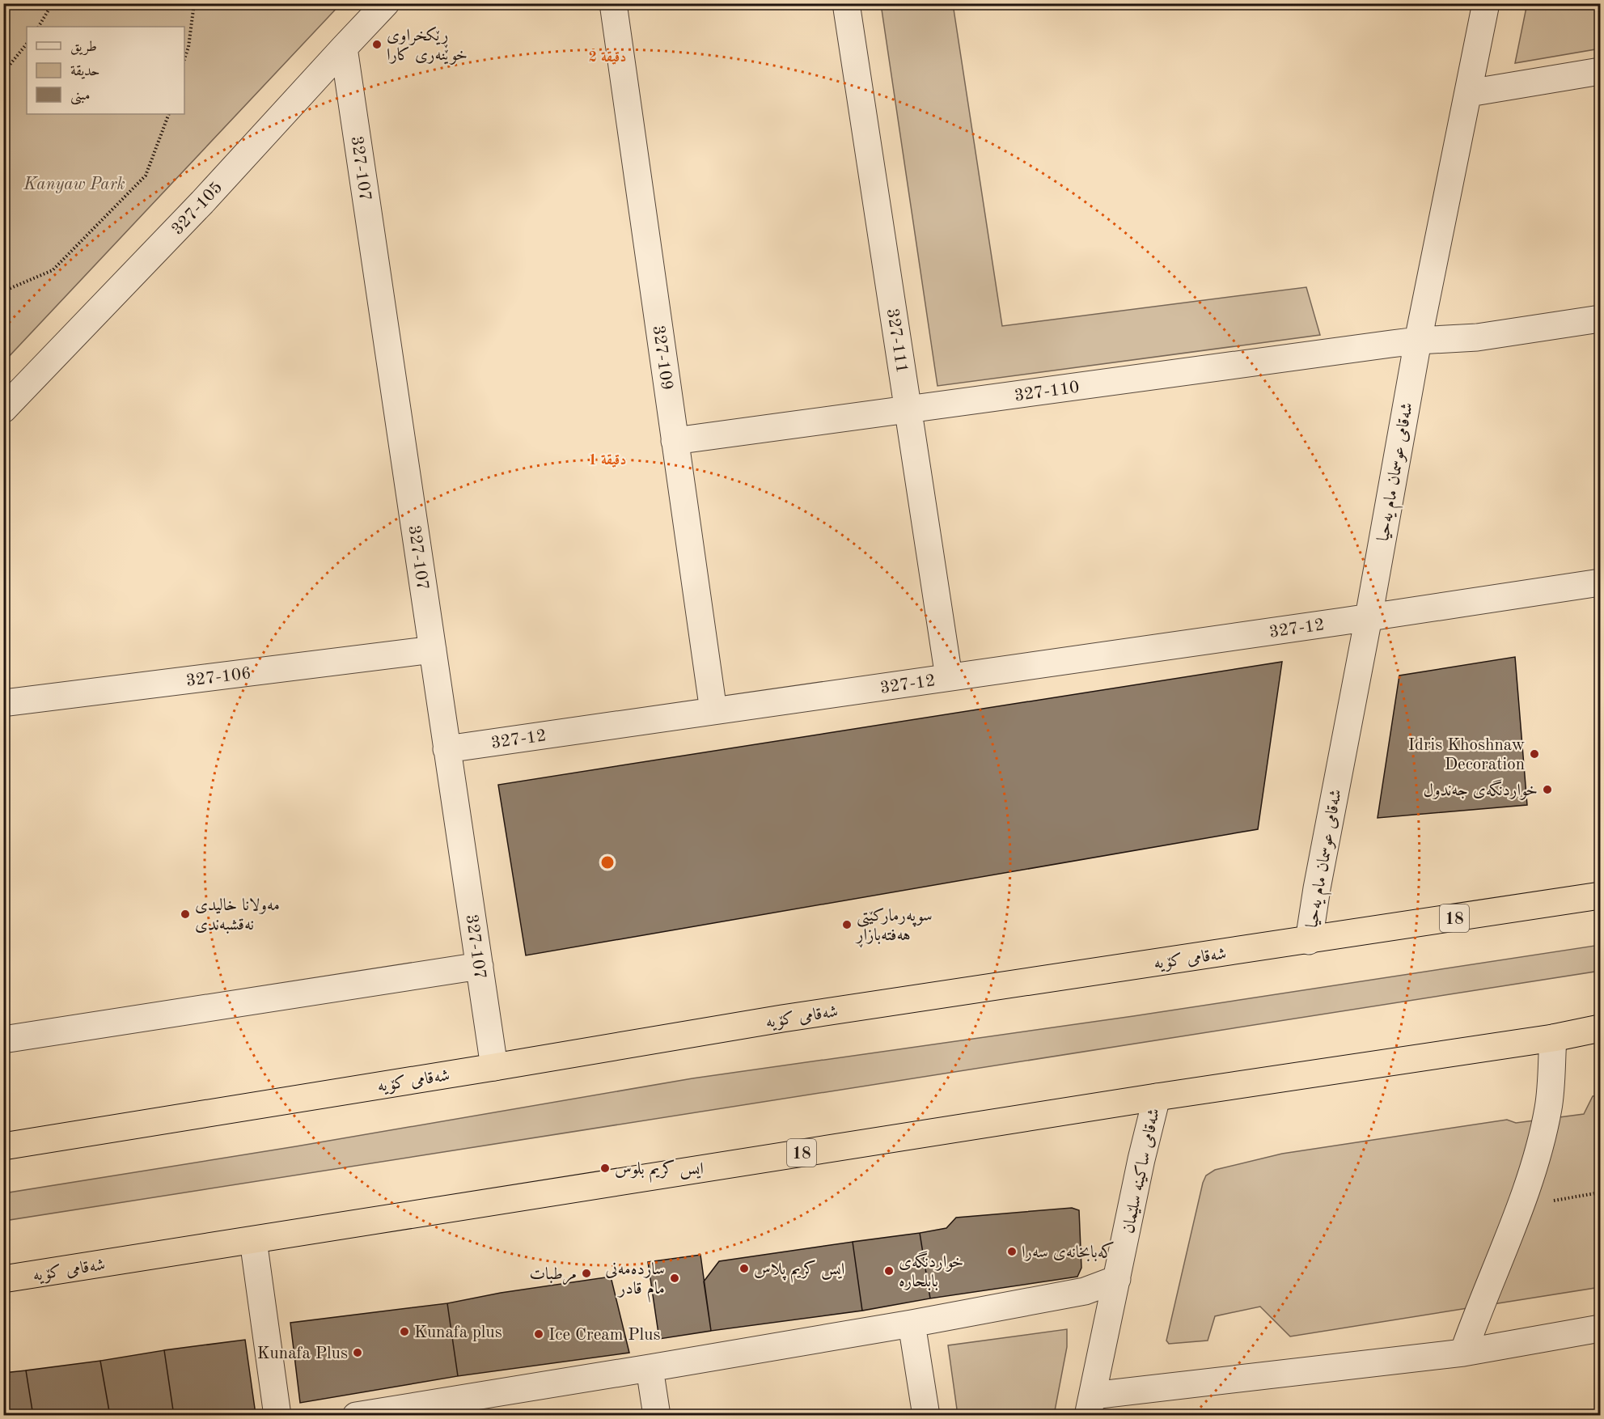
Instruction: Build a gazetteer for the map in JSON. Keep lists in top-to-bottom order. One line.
{"streets":{"highway":["18","شەقامی کۆیە"],"street":["327-107","327-105","327-111","327-109","327-110","شەقامی عوسمان مام یەحیا","327-12","327-106","شەقامی ساکینە سلێمان"]},"crossings":[["327-107","327-105"],["327-107","327-12"],["327-107","327-106"],["327-107","شەقامی کۆیە"],["327-111","327-110"],["327-111","327-12"],["327-109","327-110"],["327-109","327-12"],["327-110","شەقامی عوسمان مام یەحیا"],["شەقامی عوسمان مام یەحیا","327-12"],["شەقامی عوسمان مام یەحیا","شەقامی کۆیە"],["شەقامی کۆیە","شەقامی ساکینە سلێمان"]],"parks":["Kanyaw Park"],"places":["ڕێكخراوی خوێنەری كارا","Idris Khoshnaw Decoration","خواردنگەی جەندول","مەولانا خالیدی نەقشبەندی","سوپەرمارکێتی هەفتەبازاڕ","ايس كريم بلوس","کەبابخانەی سەرا","ايس كريم پلاس","خواردنگەی بابلحارە","مرطبات","ساردەمەنی مام قادر","Kunafa plus","Ice Cream Plus","Kunafa Plus"],"legend":["طريق","حديقة","مبنى"],"rings":["2 دقيقة","1 دقيقة"]}
